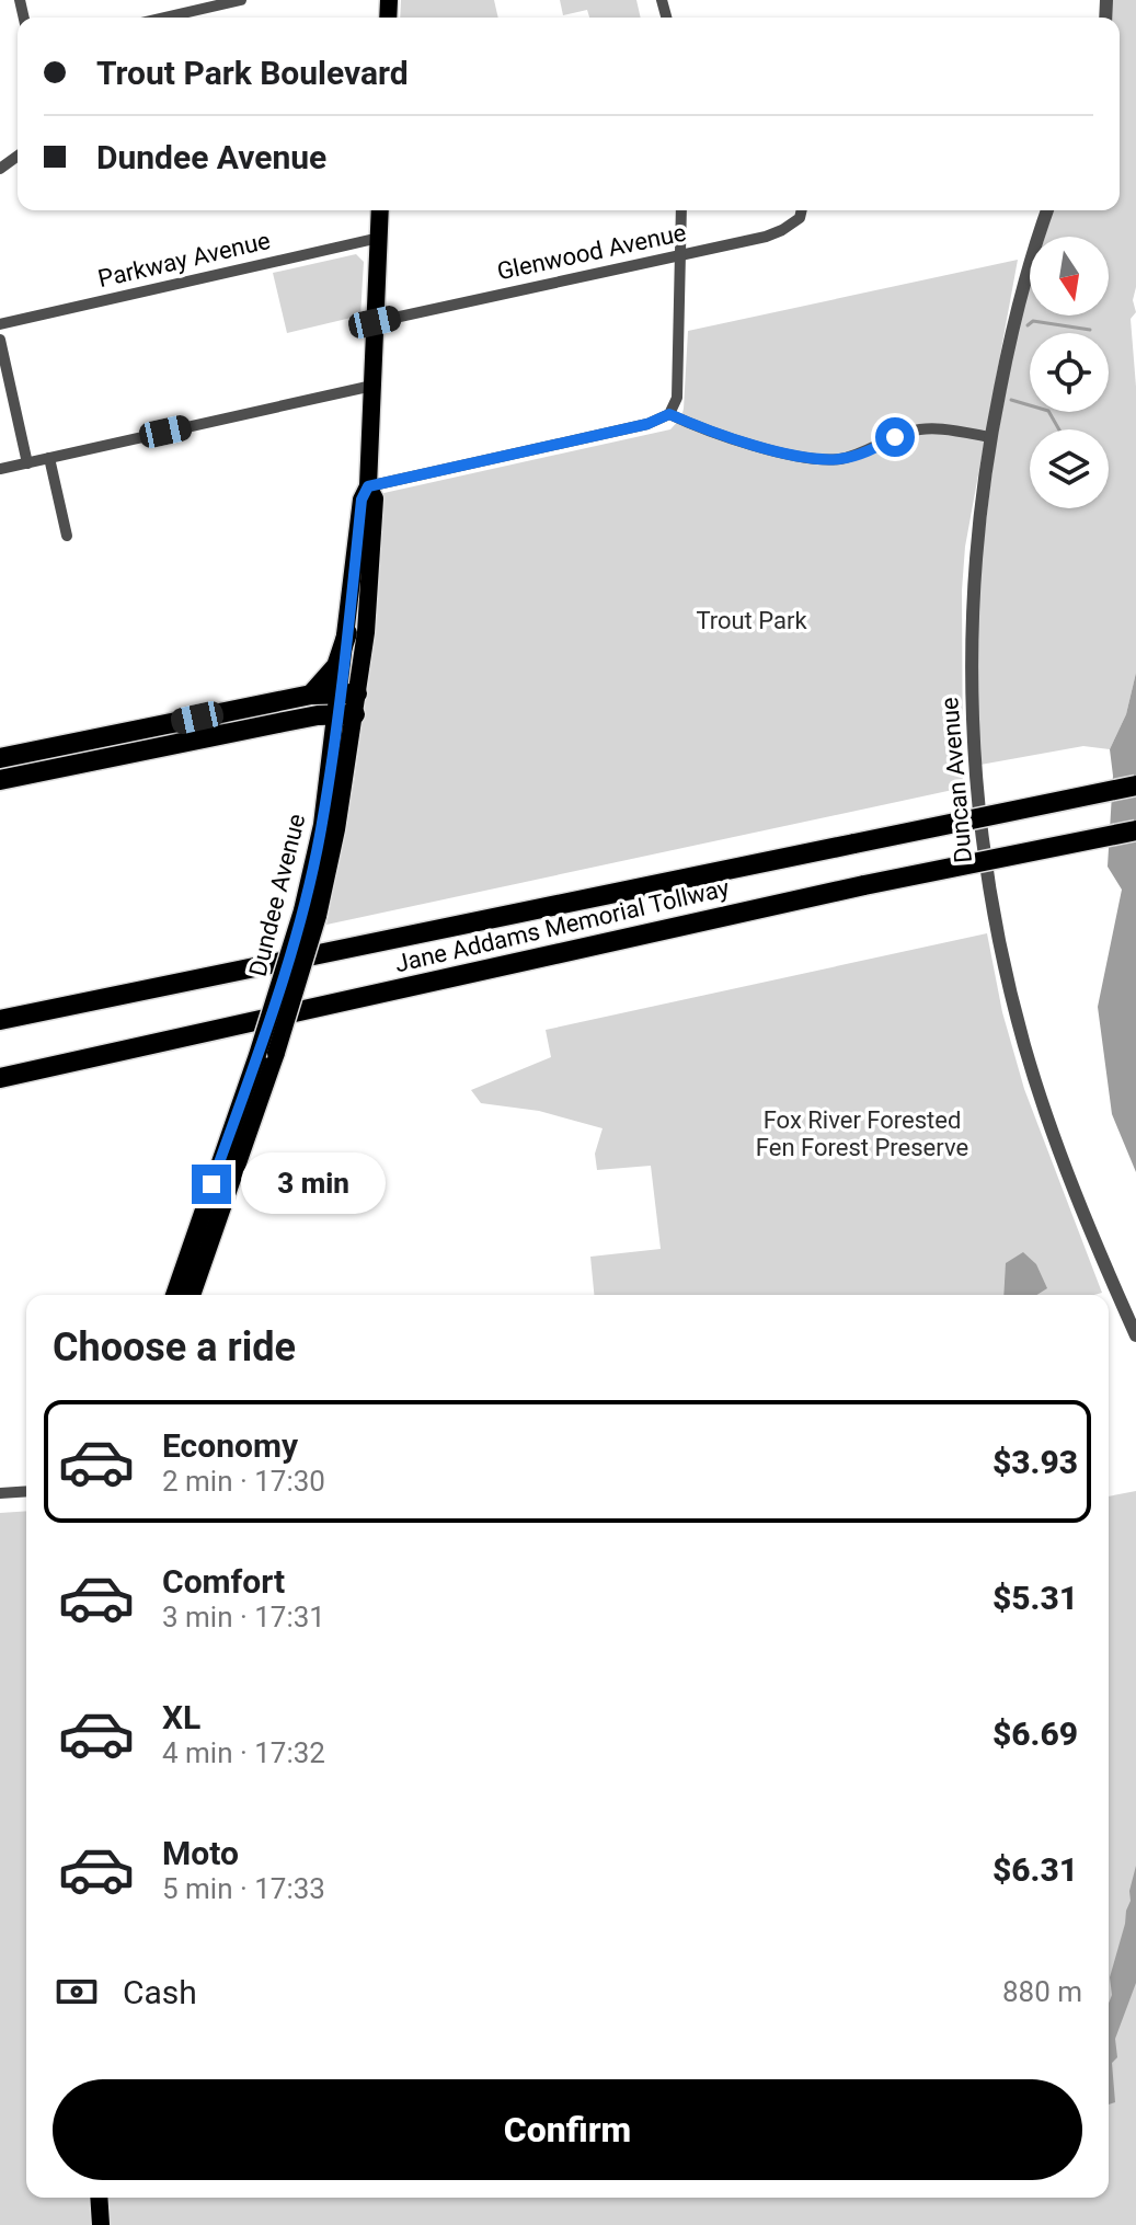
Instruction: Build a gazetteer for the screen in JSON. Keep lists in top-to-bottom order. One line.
{"streets":{"highway":["Jane Addams Memorial Tollway"],"main road":["Dundee Avenue"],"street":["Glenwood Avenue","Parkway Avenue","Duncan Avenue"]},"crossings":[["Glenwood Avenue","Dundee Avenue"],["Parkway Avenue","Dundee Avenue"]],"parks":["Trout Park","Fox River Forested Fen Forest Preserve"],"north":"bottom","page":{"banner":["Trout Park Boulevard","Dundee Avenue"],"bubble":"3 min","heading":"Choose a ride","list":[{"name":"Economy","note":"2 min · 17:30","value":"$3.93"},{"name":"Comfort","note":"3 min · 17:31","value":"$5.31"},{"name":"XL","note":"4 min · 17:32","value":"$6.69"},{"name":"Moto","note":"5 min · 17:33","value":"$6.31"}],"pay":["Cash","880 m"],"buttons":"Confirm"}}
